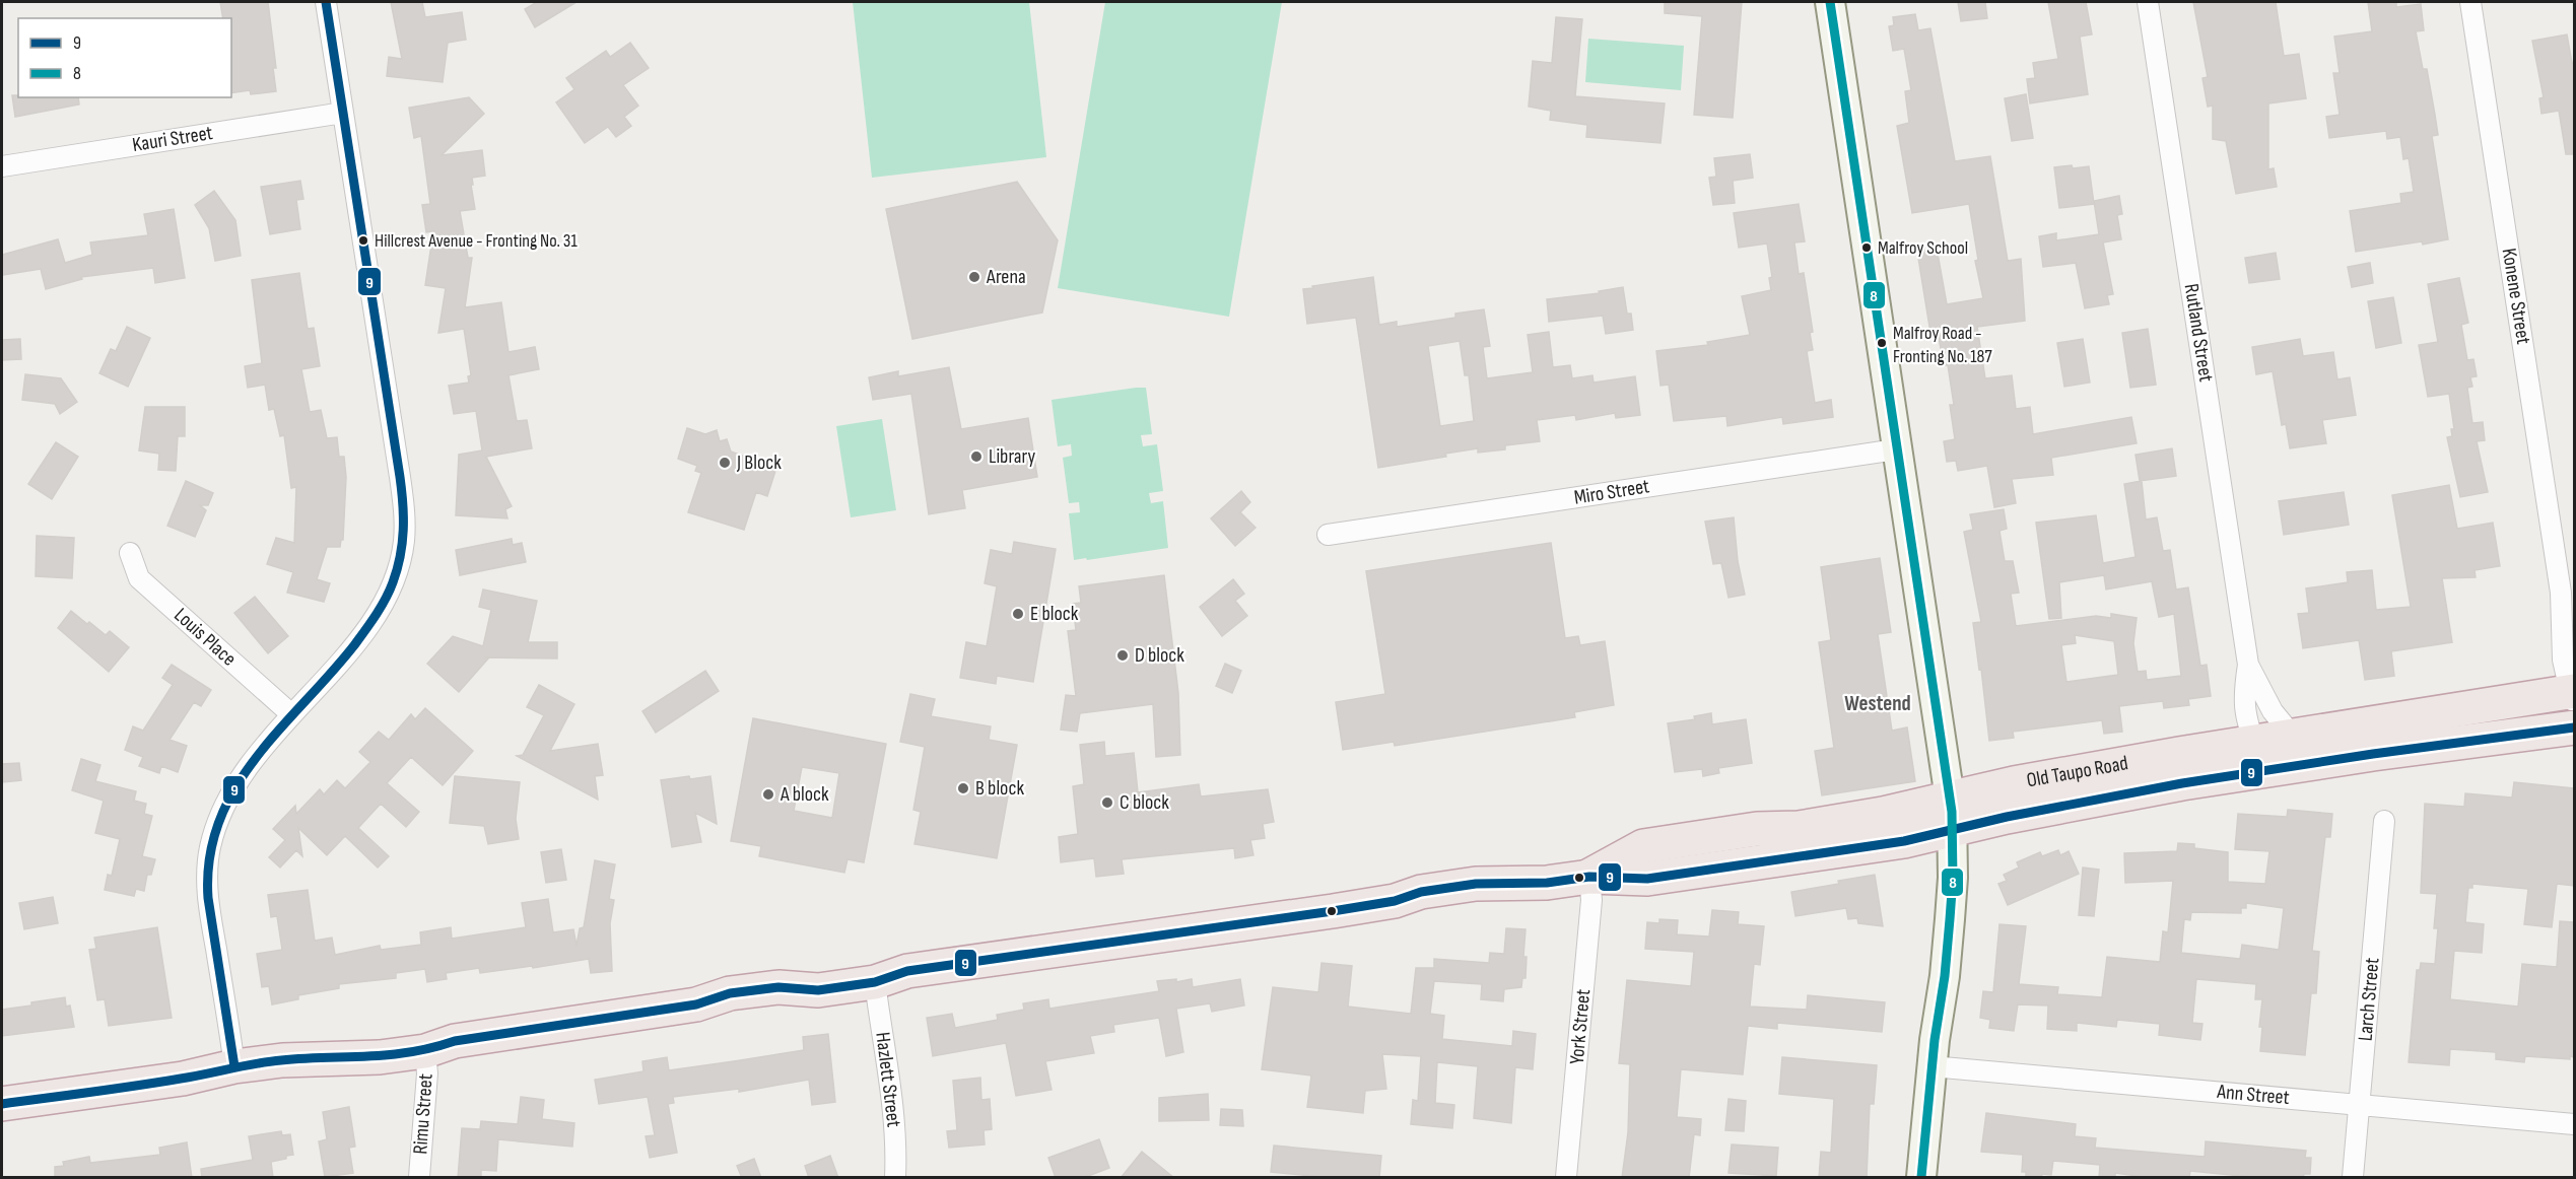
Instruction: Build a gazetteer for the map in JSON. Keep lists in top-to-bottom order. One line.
{"streets":{"highway":["Old Taupo Road"],"street":["Kauri Street","Konene Street","Rutland Street","Miro Street","Louis Place","Larch Street","York Street","Hazlett Street","Ann Street","Rimu Street"]},"crossings":[["Konene Street","Old Taupo Road"],["Rutland Street","Old Taupo Road"],["Old Taupo Road","York Street"],["Old Taupo Road","Hazlett Street"],["Old Taupo Road","Rimu Street"],["Larch Street","Ann Street"]],"districts":["Westend"],"places":["Hillcrest Avenue - Fronting No. 31","Malfroy School","Arena","Malfroy Road - Fronting No. 187","Library","J Block","E block","D block","B block","A block","C block"],"lines":["transit line 9","transit line 8"],"legend":["9","8"]}
